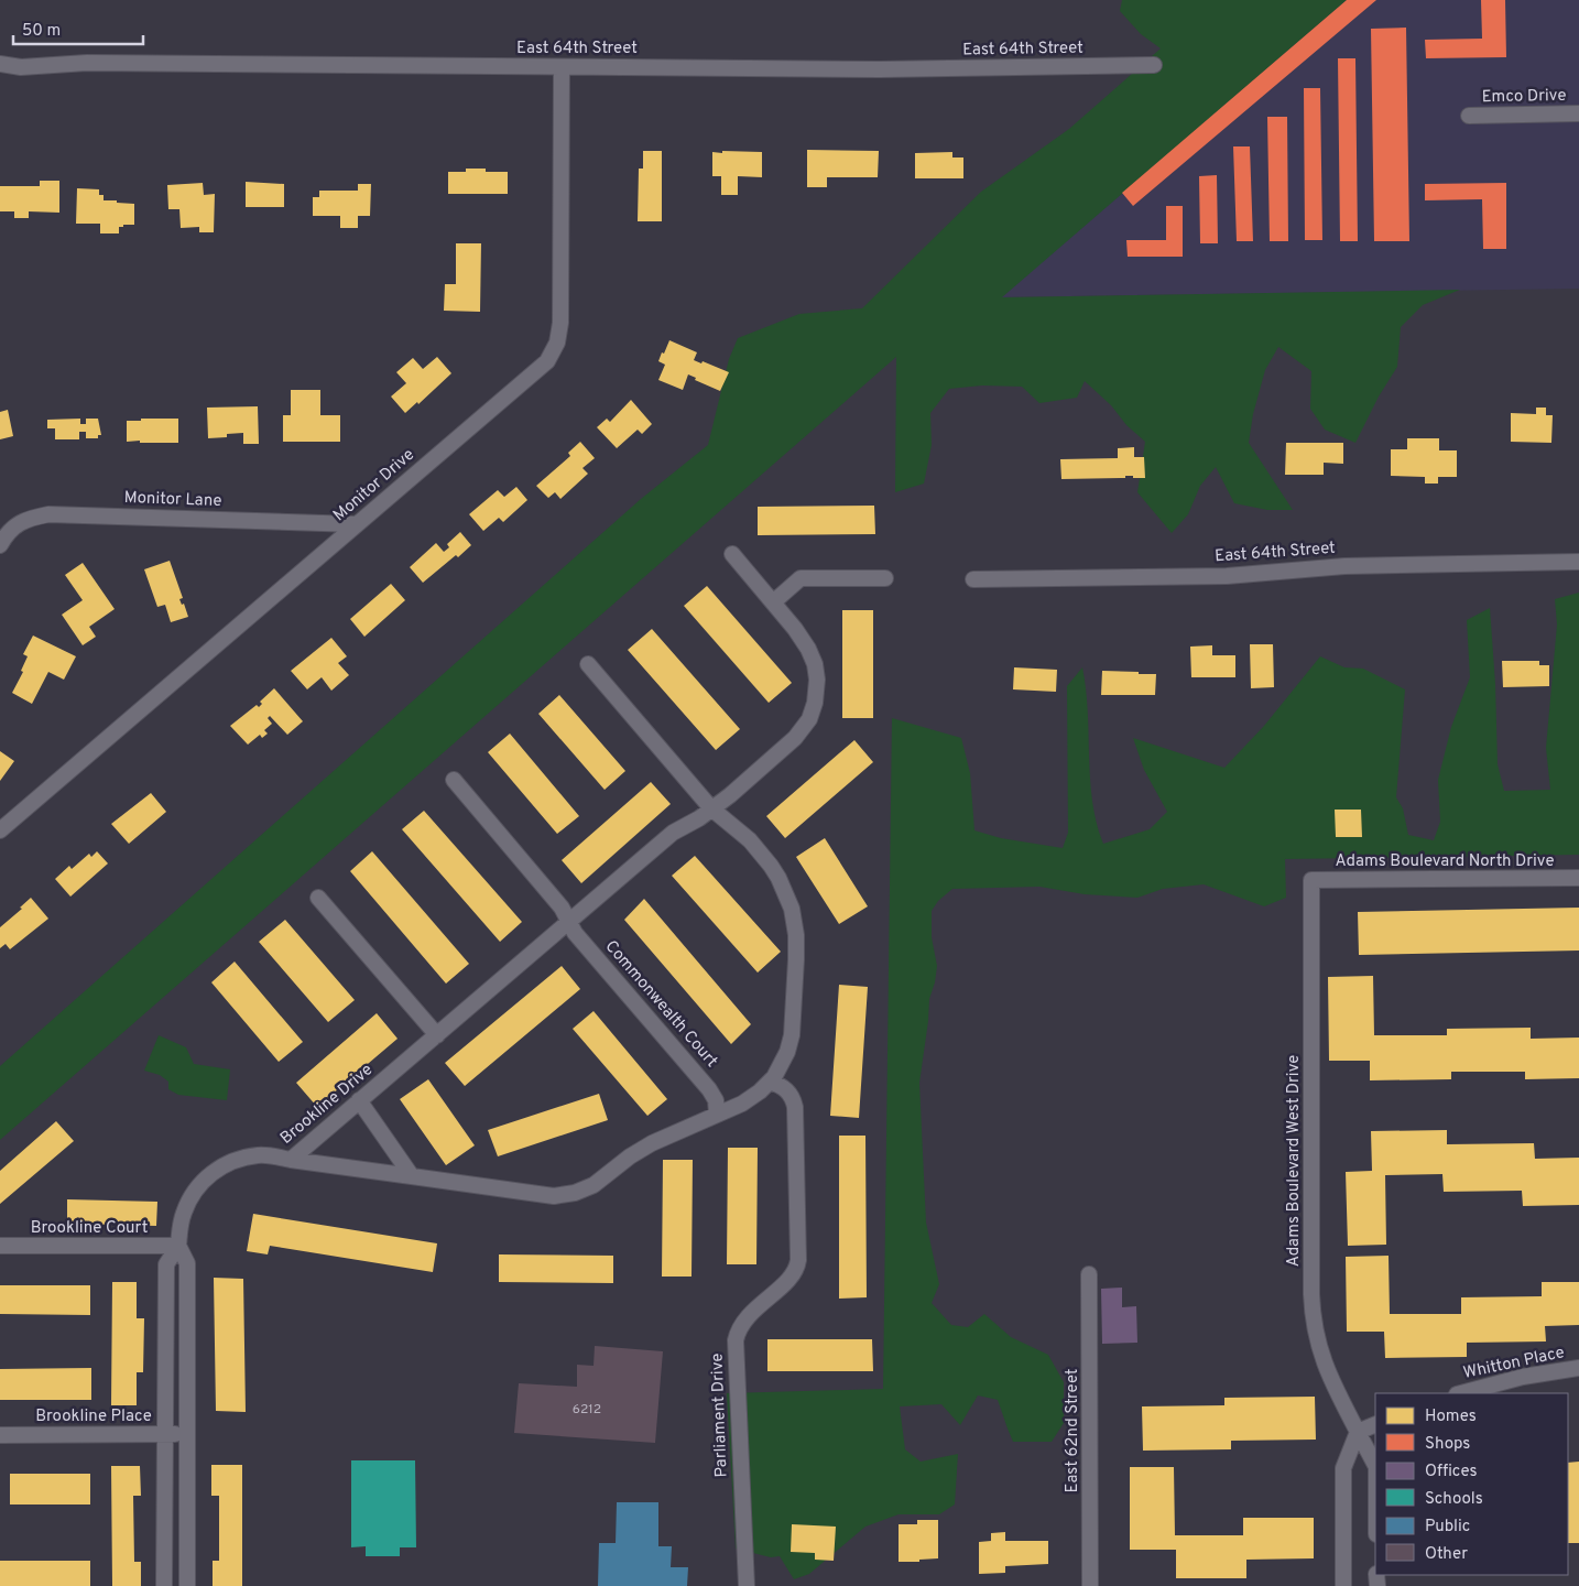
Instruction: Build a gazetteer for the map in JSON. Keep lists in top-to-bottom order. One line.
{"streets":{"street":["East 64th Street","Emco Drive","Monitor Drive","Monitor Lane","Adams Boulevard North Drive","Commonwealth Court","Brookline Drive","Adams Boulevard West Drive","Brookline Court","Whitton Place","Parliament Drive","Brookline Place","East 62nd Street"]},"crossings":[["East 64th Street","Monitor Drive"],["Monitor Drive","Monitor Lane"],["Adams Boulevard North Drive","Adams Boulevard West Drive"],["Commonwealth Court","Brookline Drive"],["Brookline Drive","Brookline Court"],["Brookline Drive","Brookline Place"]],"house_numbers":["6212"],"legend":["Homes","Shops","Offices","Schools","Public","Other"],"scale_bar":"50 m"}
